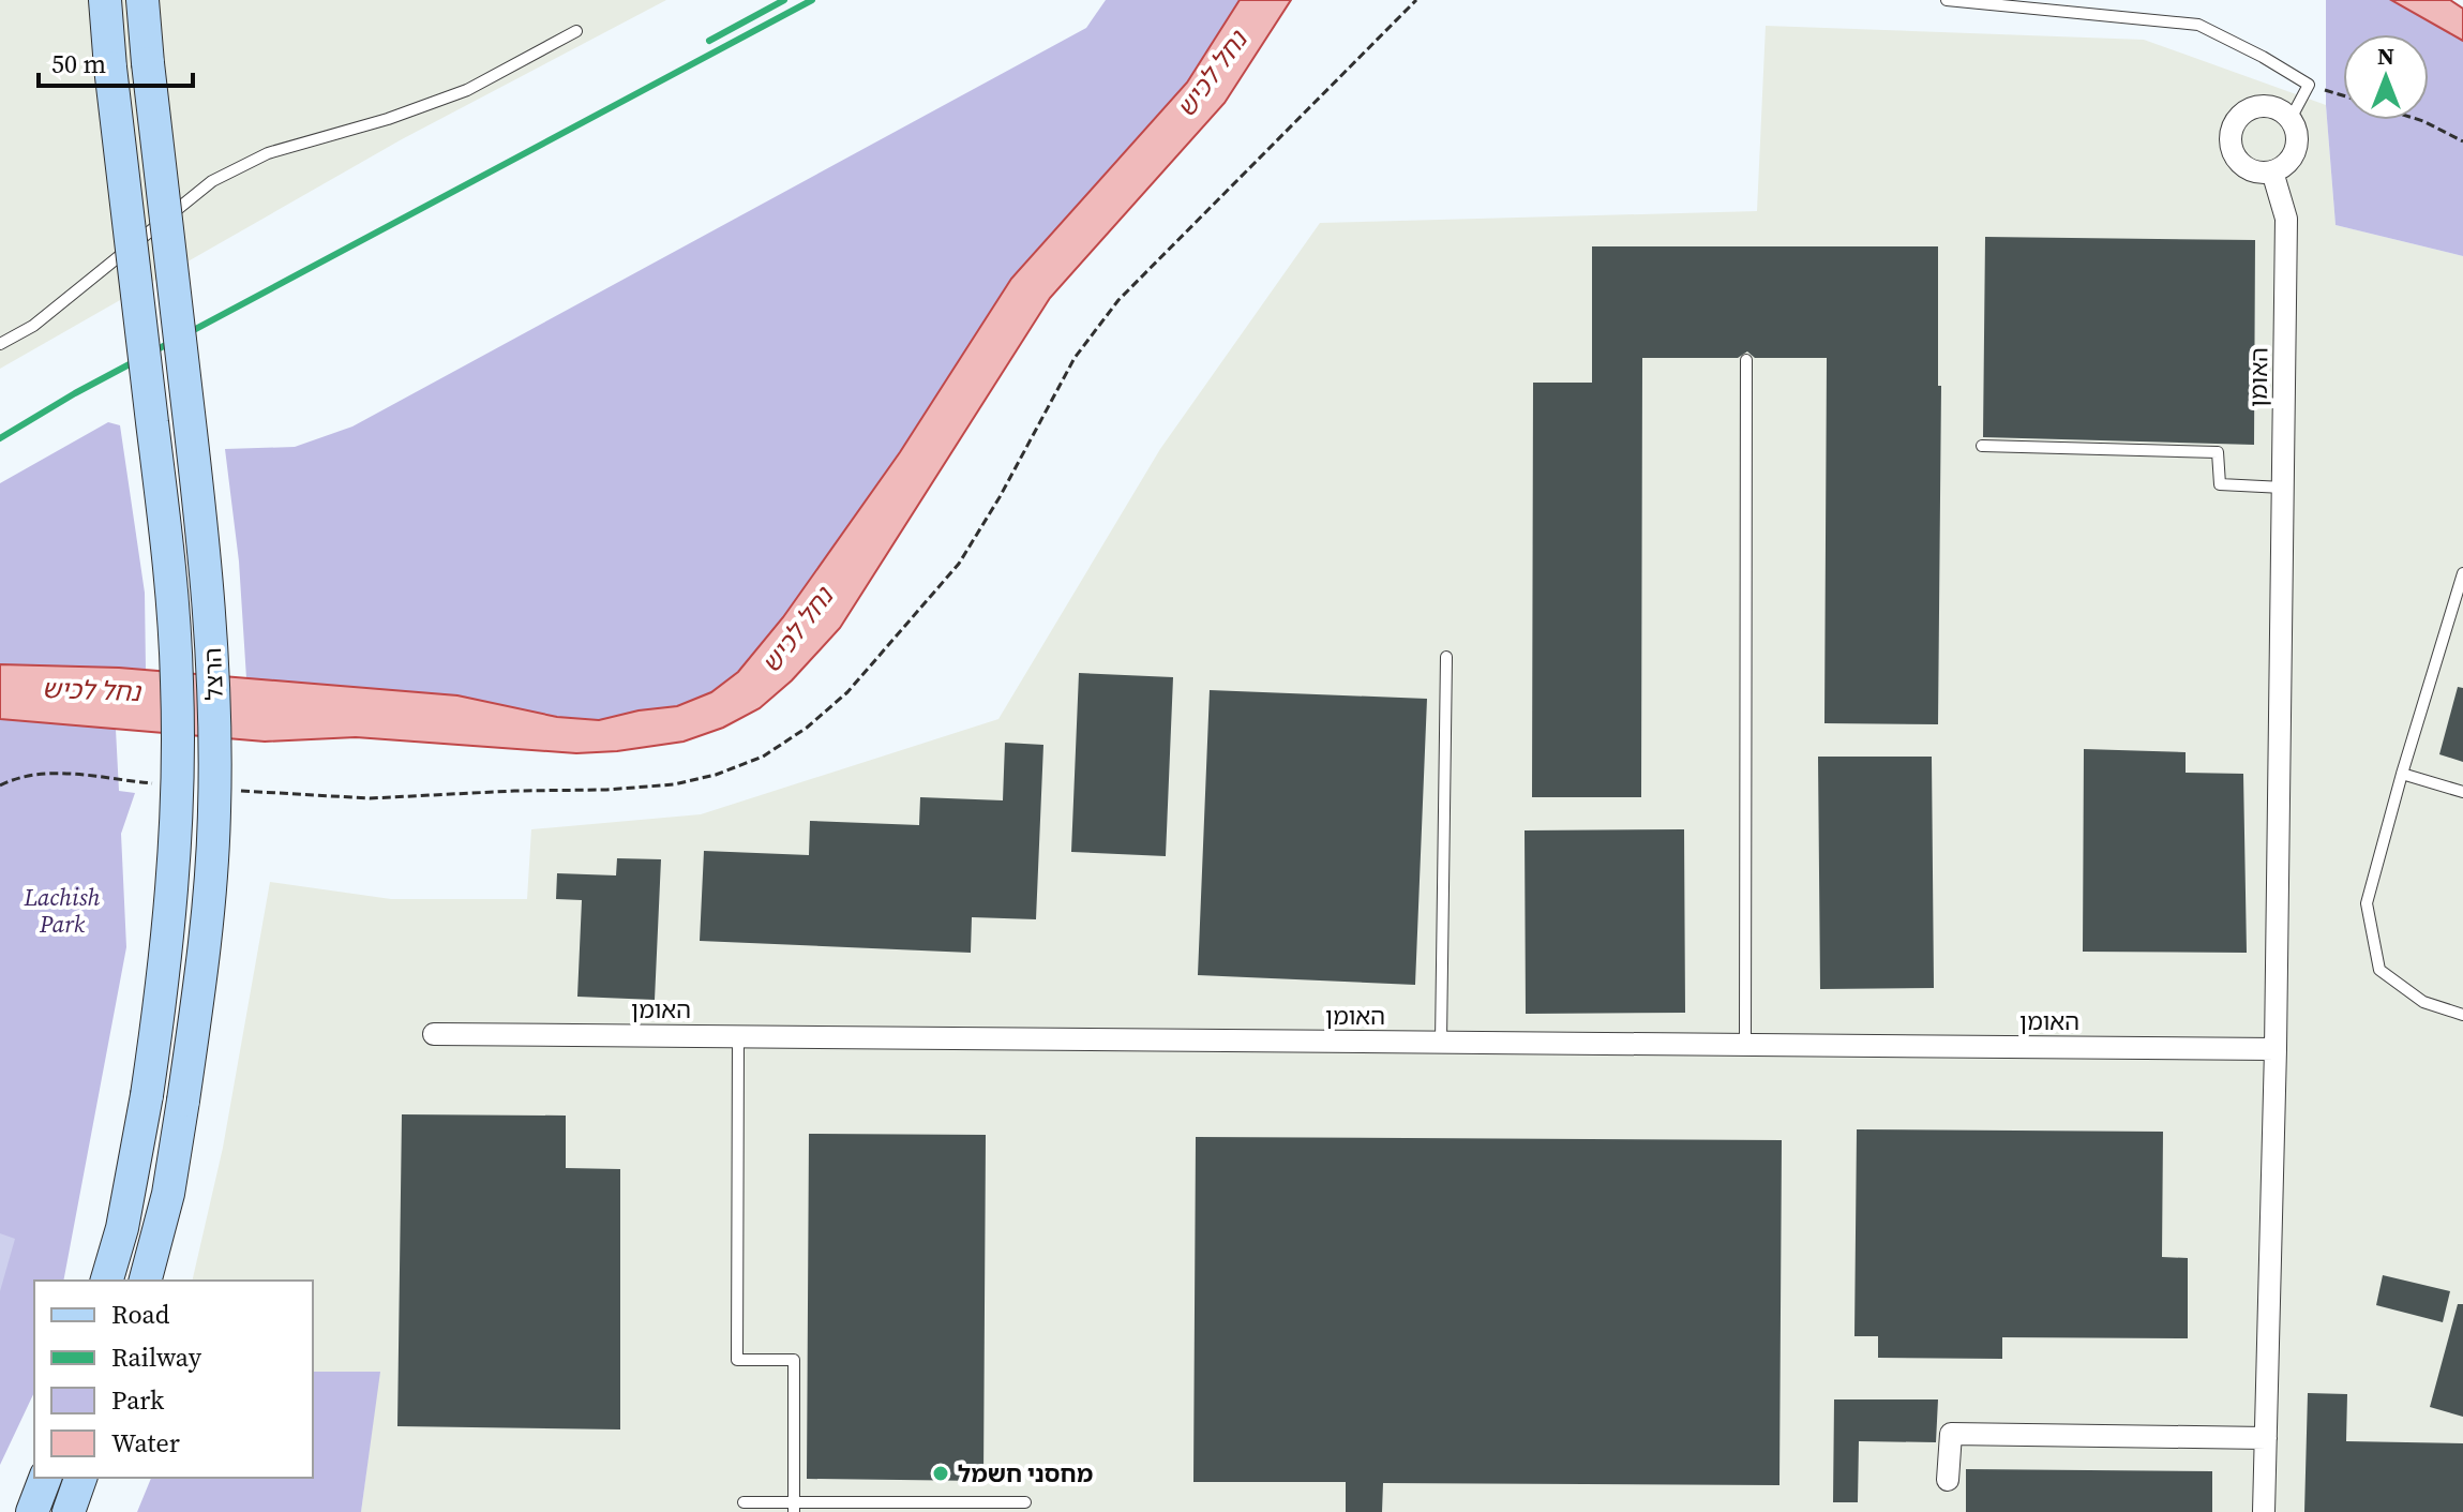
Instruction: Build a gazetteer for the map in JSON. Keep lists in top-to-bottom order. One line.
{"streets":{"main road":["הרצל"],"street":["האומן"]},"water":["נחל לכיש"],"parks":["Lachish Park"],"places":["מחסני חשמל"],"legend":["Road","Railway","Park","Water"],"scale_bar":"50 m","north":"top"}
